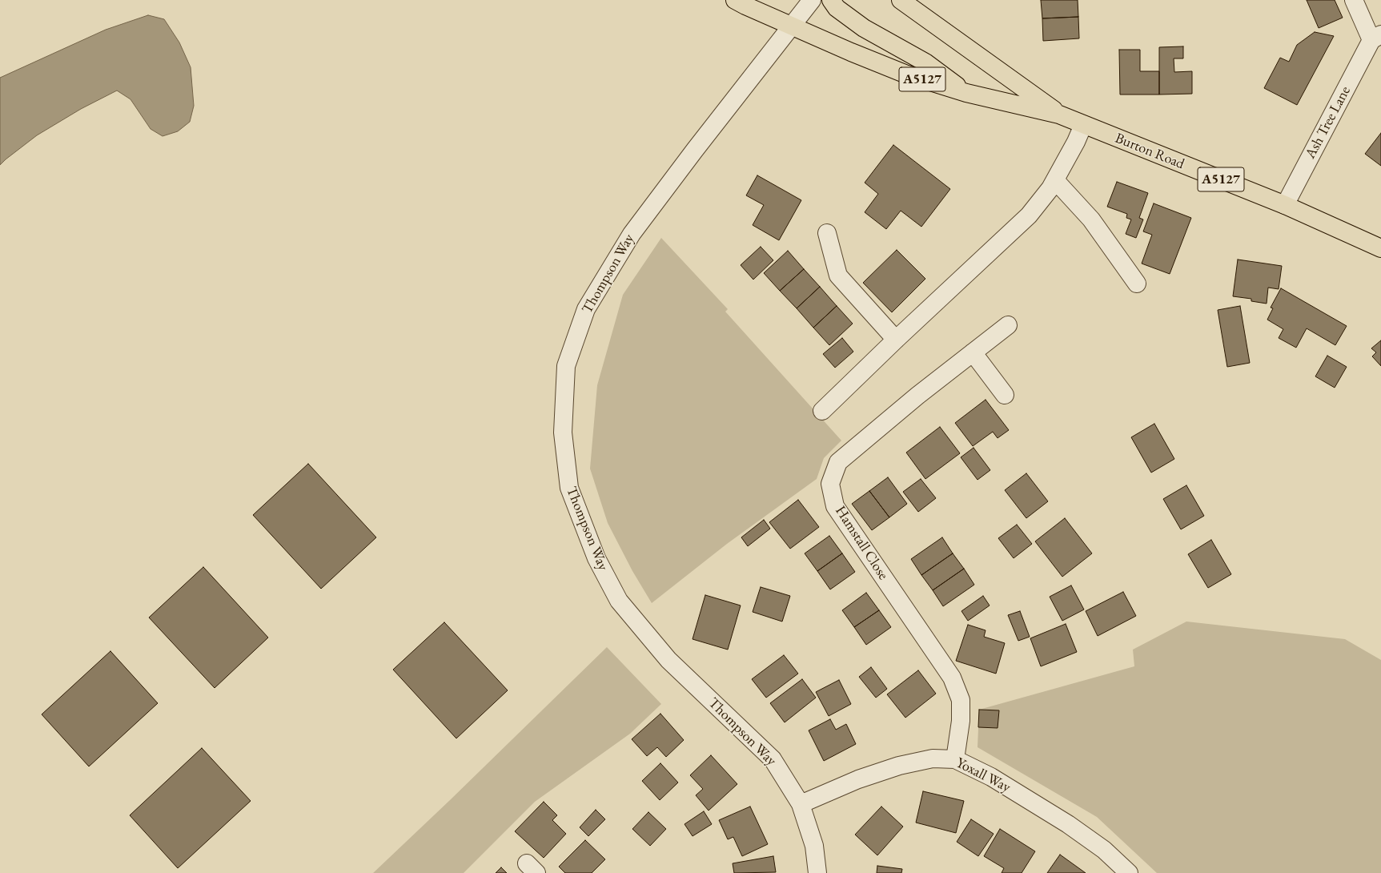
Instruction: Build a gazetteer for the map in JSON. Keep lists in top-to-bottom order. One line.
{"streets":{"highway":["A5127","Burton Road"],"street":["Ash Tree Lane","Thompson Way","Hamstall Close","Yoxall Way"]},"crossings":[["A5127","Burton Road"],["A5127","Thompson Way"],["Ash Tree Lane","Burton Road"],["Thompson Way","Yoxall Way"],["Hamstall Close","Yoxall Way"]]}
